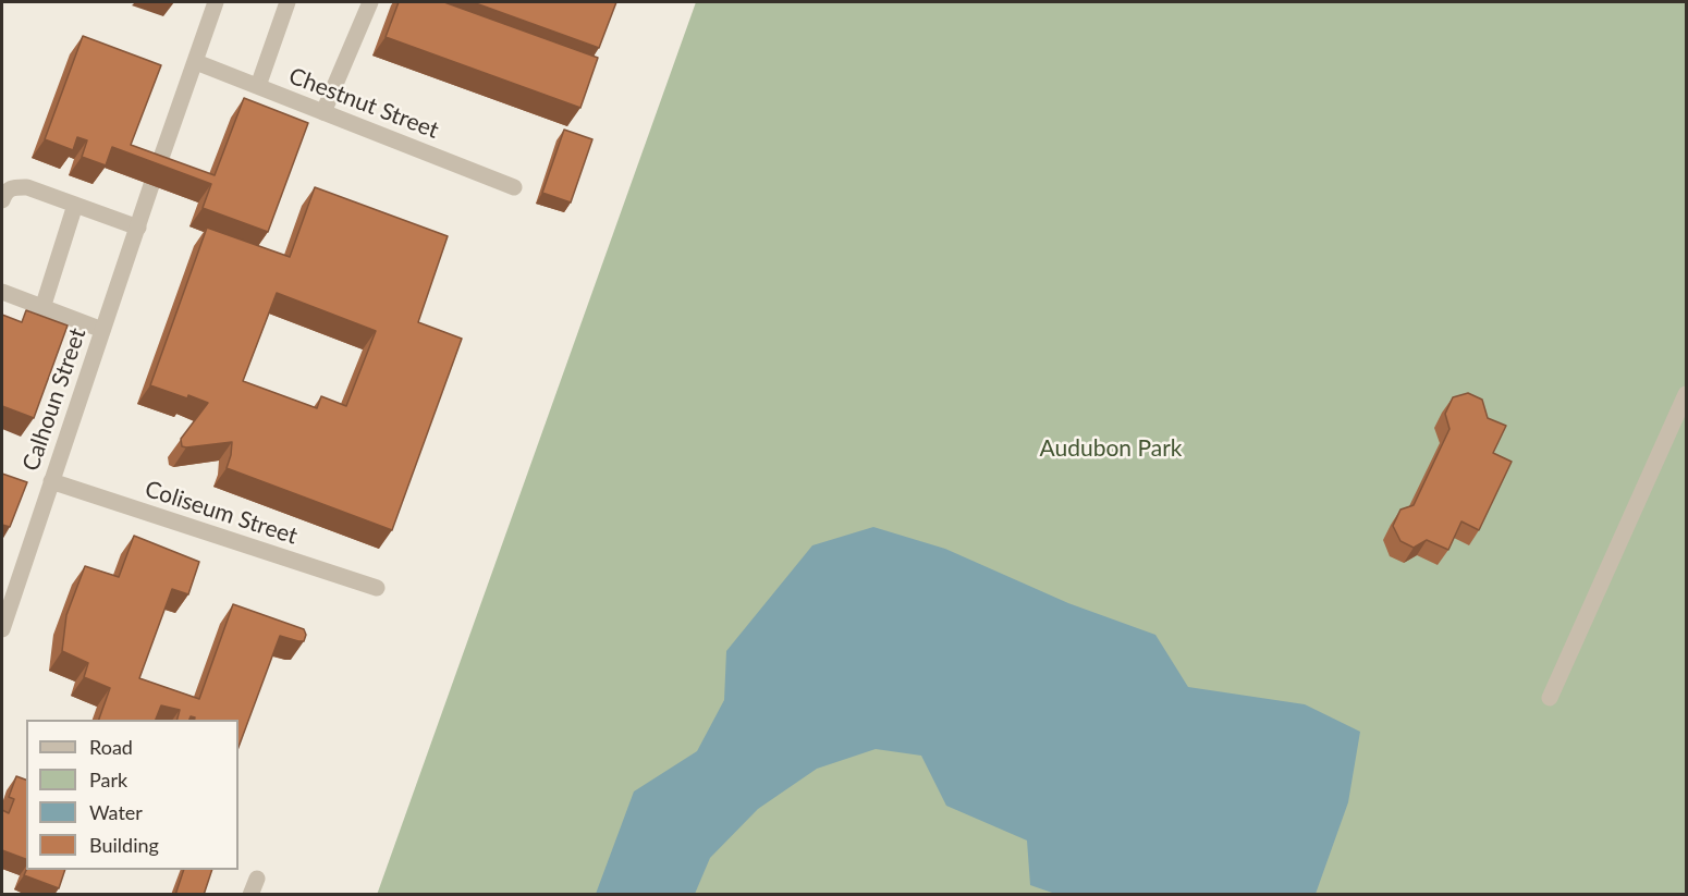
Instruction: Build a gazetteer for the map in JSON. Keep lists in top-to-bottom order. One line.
{"streets":{"street":["Chestnut Street","Calhoun Street","Coliseum Street"]},"crossings":[["Chestnut Street","Calhoun Street"],["Calhoun Street","Coliseum Street"]],"parks":["Audubon Park"],"legend":["Road","Park","Water","Building"]}
